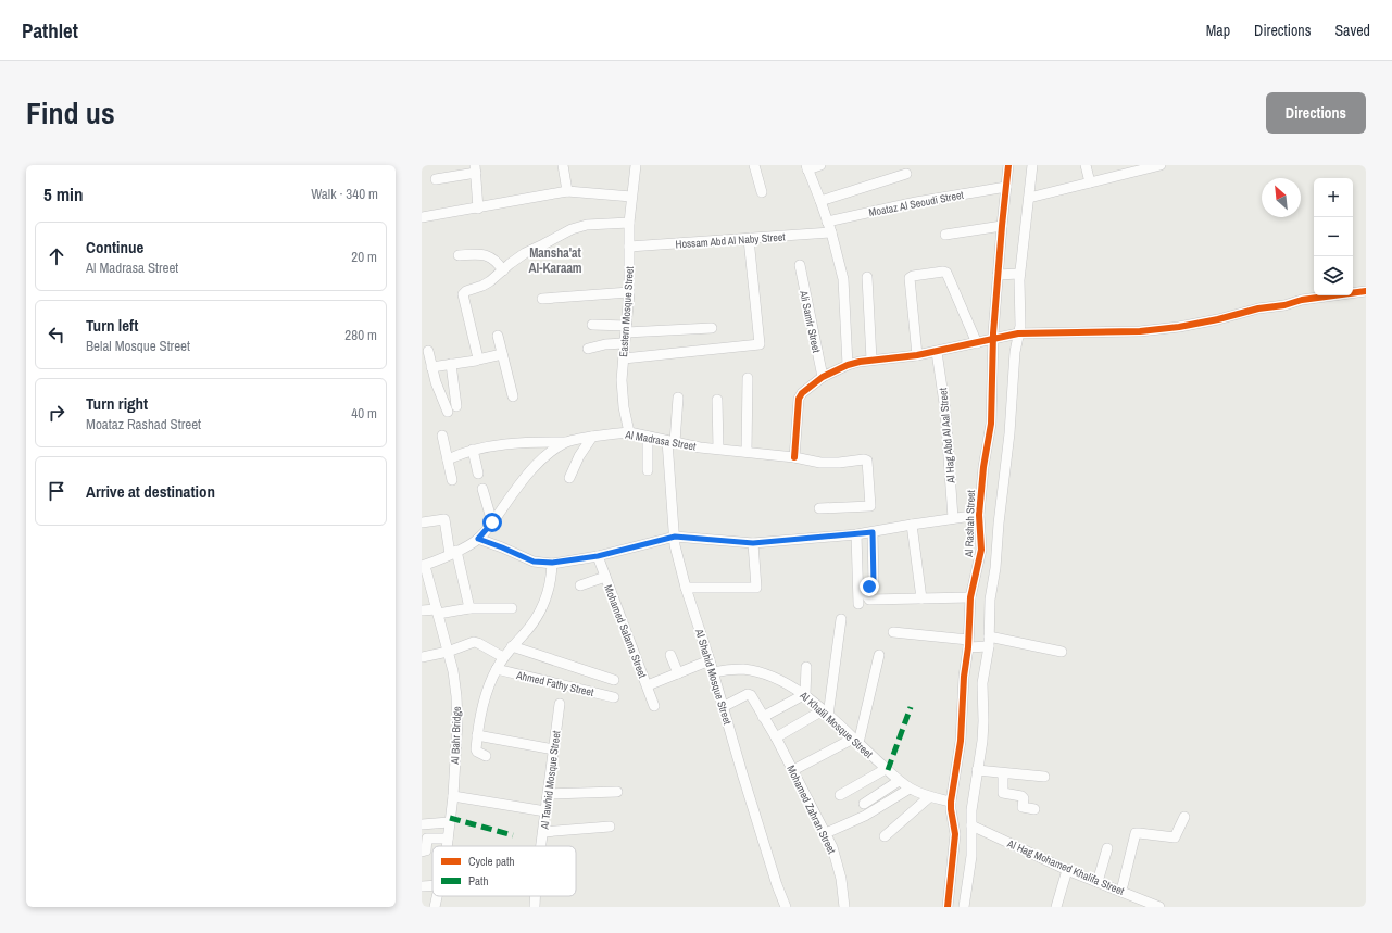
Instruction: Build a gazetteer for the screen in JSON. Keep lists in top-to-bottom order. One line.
{"streets":{"street":["Moataz Al Seoudi Street","Hossam Abd Al Naby Street","Eastern Mosque Street","Ali Samir Street","Al Hag Abd Al Aal Street","Al Madrasa Street","Al Rashah Street","Mohamed Salama Street","Al Shahid Mosque Street","Ahmed Fathy Street","Al Khalil Mosque Street","Al Bahr Bridge","Al Tawhid Mosque Street","Mohamed Zahran Street","Al Hag Mohamed Khalifa Street"]},"crossings":[["Moataz Al Seoudi Street","Al Rashah Street"],["Hossam Abd Al Naby Street","Eastern Mosque Street"],["Eastern Mosque Street","Al Madrasa Street"],["Al Madrasa Street","Al Shahid Mosque Street"],["Al Madrasa Street","Al Bahr Bridge"],["Al Rashah Street","Al Khalil Mosque Street"],["Al Rashah Street","Al Hag Mohamed Khalifa Street"],["Al Shahid Mosque Street","Al Khalil Mosque Street"],["Al Shahid Mosque Street","Mohamed Zahran Street"]],"districts":["Mansha'at Al-Karaam"],"legend":["Cycle path","Path"],"north":"top left","page":{"header":"Pathlet","nav":["Map","Directions","Saved"],"title":"Find us","buttons":"Directions","heading":["5 min","Walk · 340 m"],"map_buttons":["+","−"],"list":[["Continue","Al Madrasa Street","20 m"],["Turn left","Belal Mosque Street","280 m"],["Turn right","Moataz Rashad Street","40 m"],"Arrive at destination"]}}
